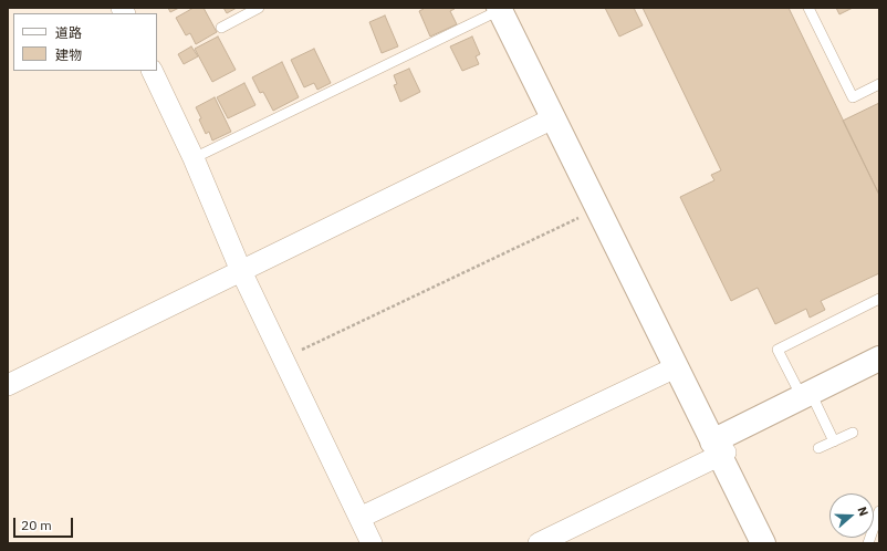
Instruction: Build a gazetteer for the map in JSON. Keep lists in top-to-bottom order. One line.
{"legend":["道路","建物"],"scale_bar":"20 m","north":"right"}
